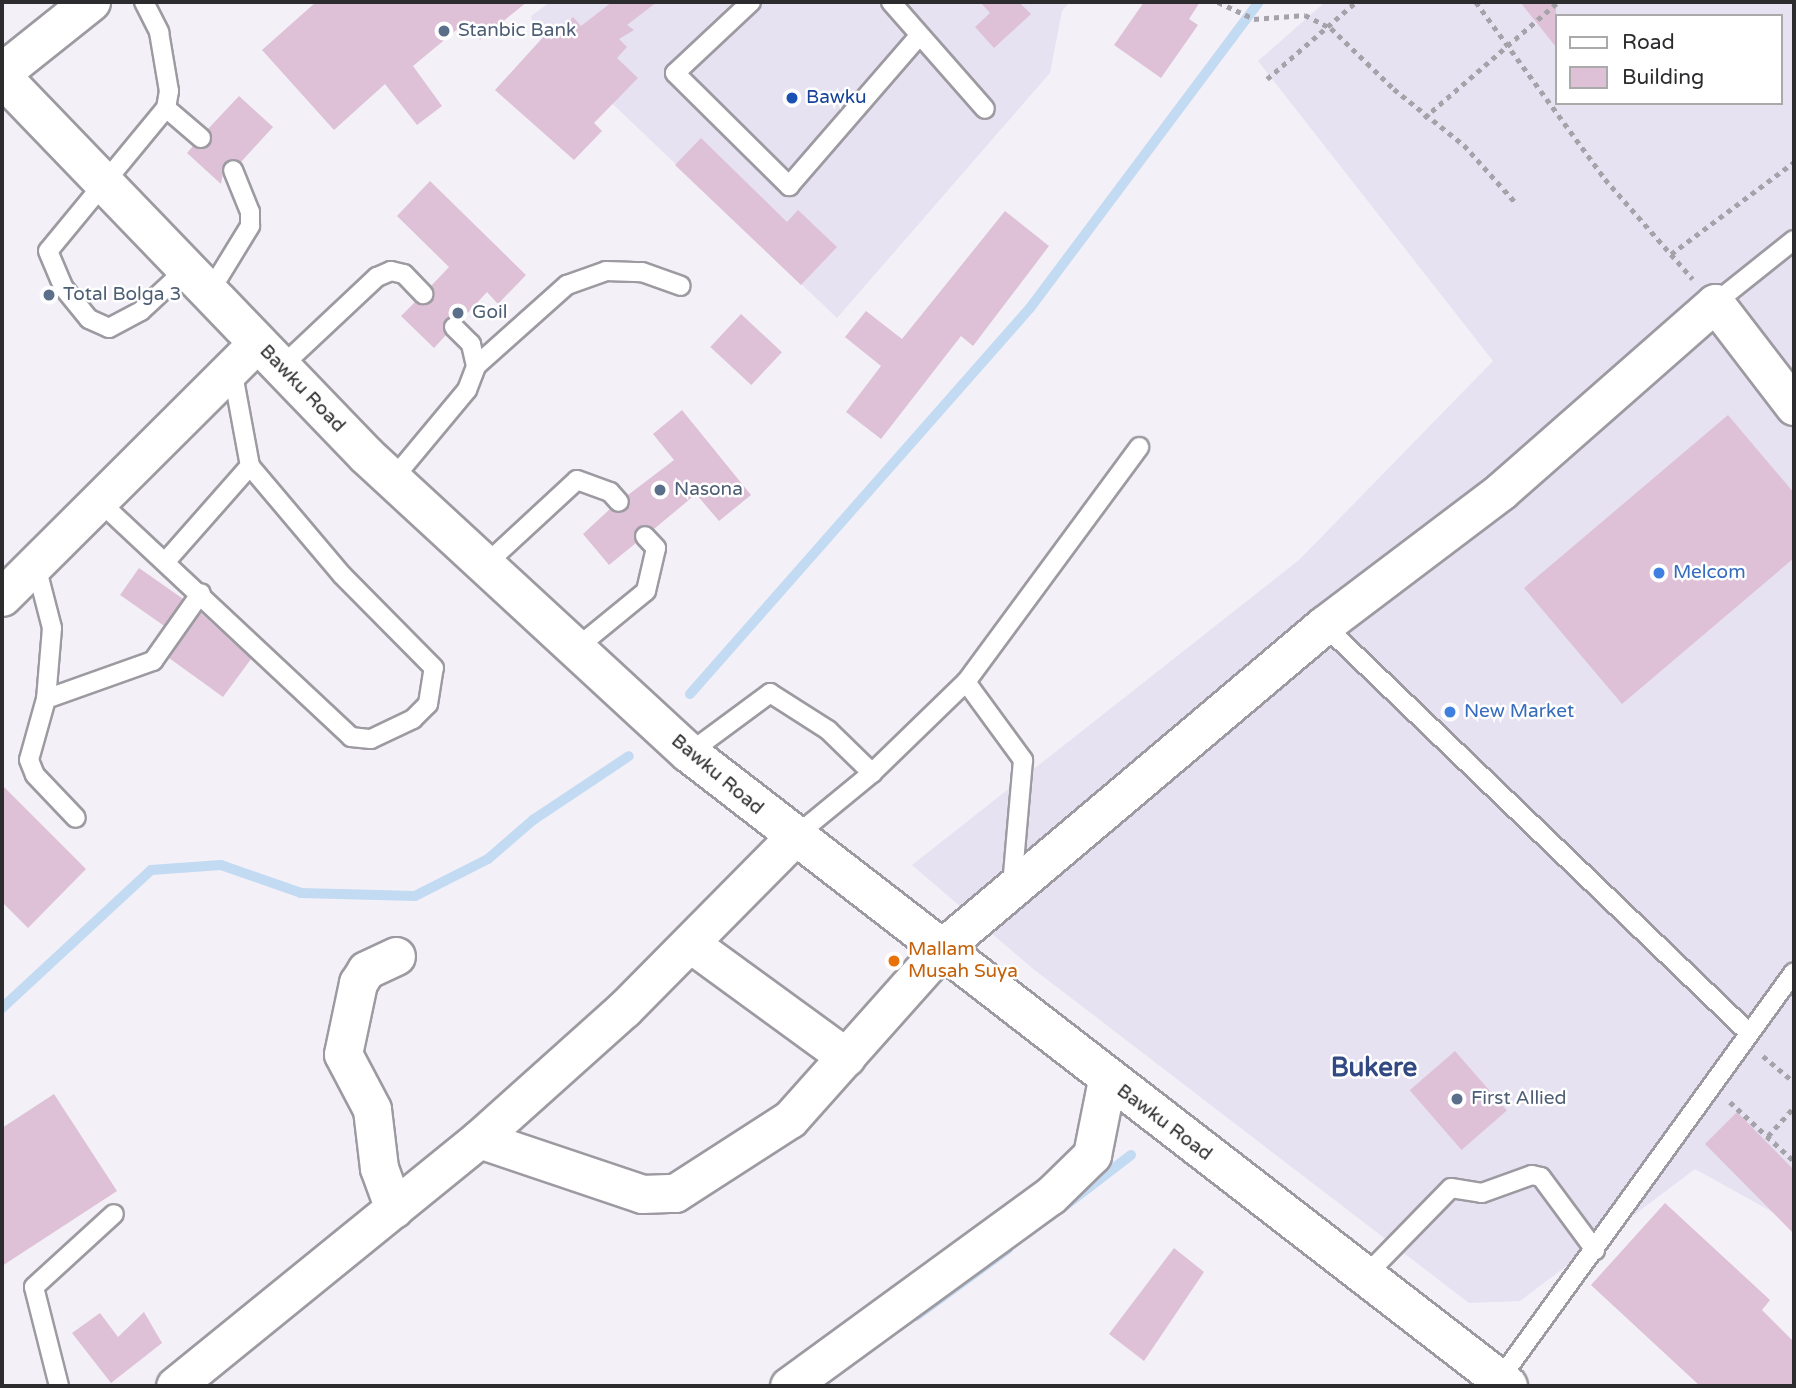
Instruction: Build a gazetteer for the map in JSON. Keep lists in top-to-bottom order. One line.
{"streets":{"main road":["Bawku Road"]},"districts":["Bukere"],"places":["Stanbic Bank","Bawku","Total Bolga 3","Goil","Nasona","Melcom","New Market","Mallam Musah Suya","First Allied"],"legend":["Road","Building"]}
